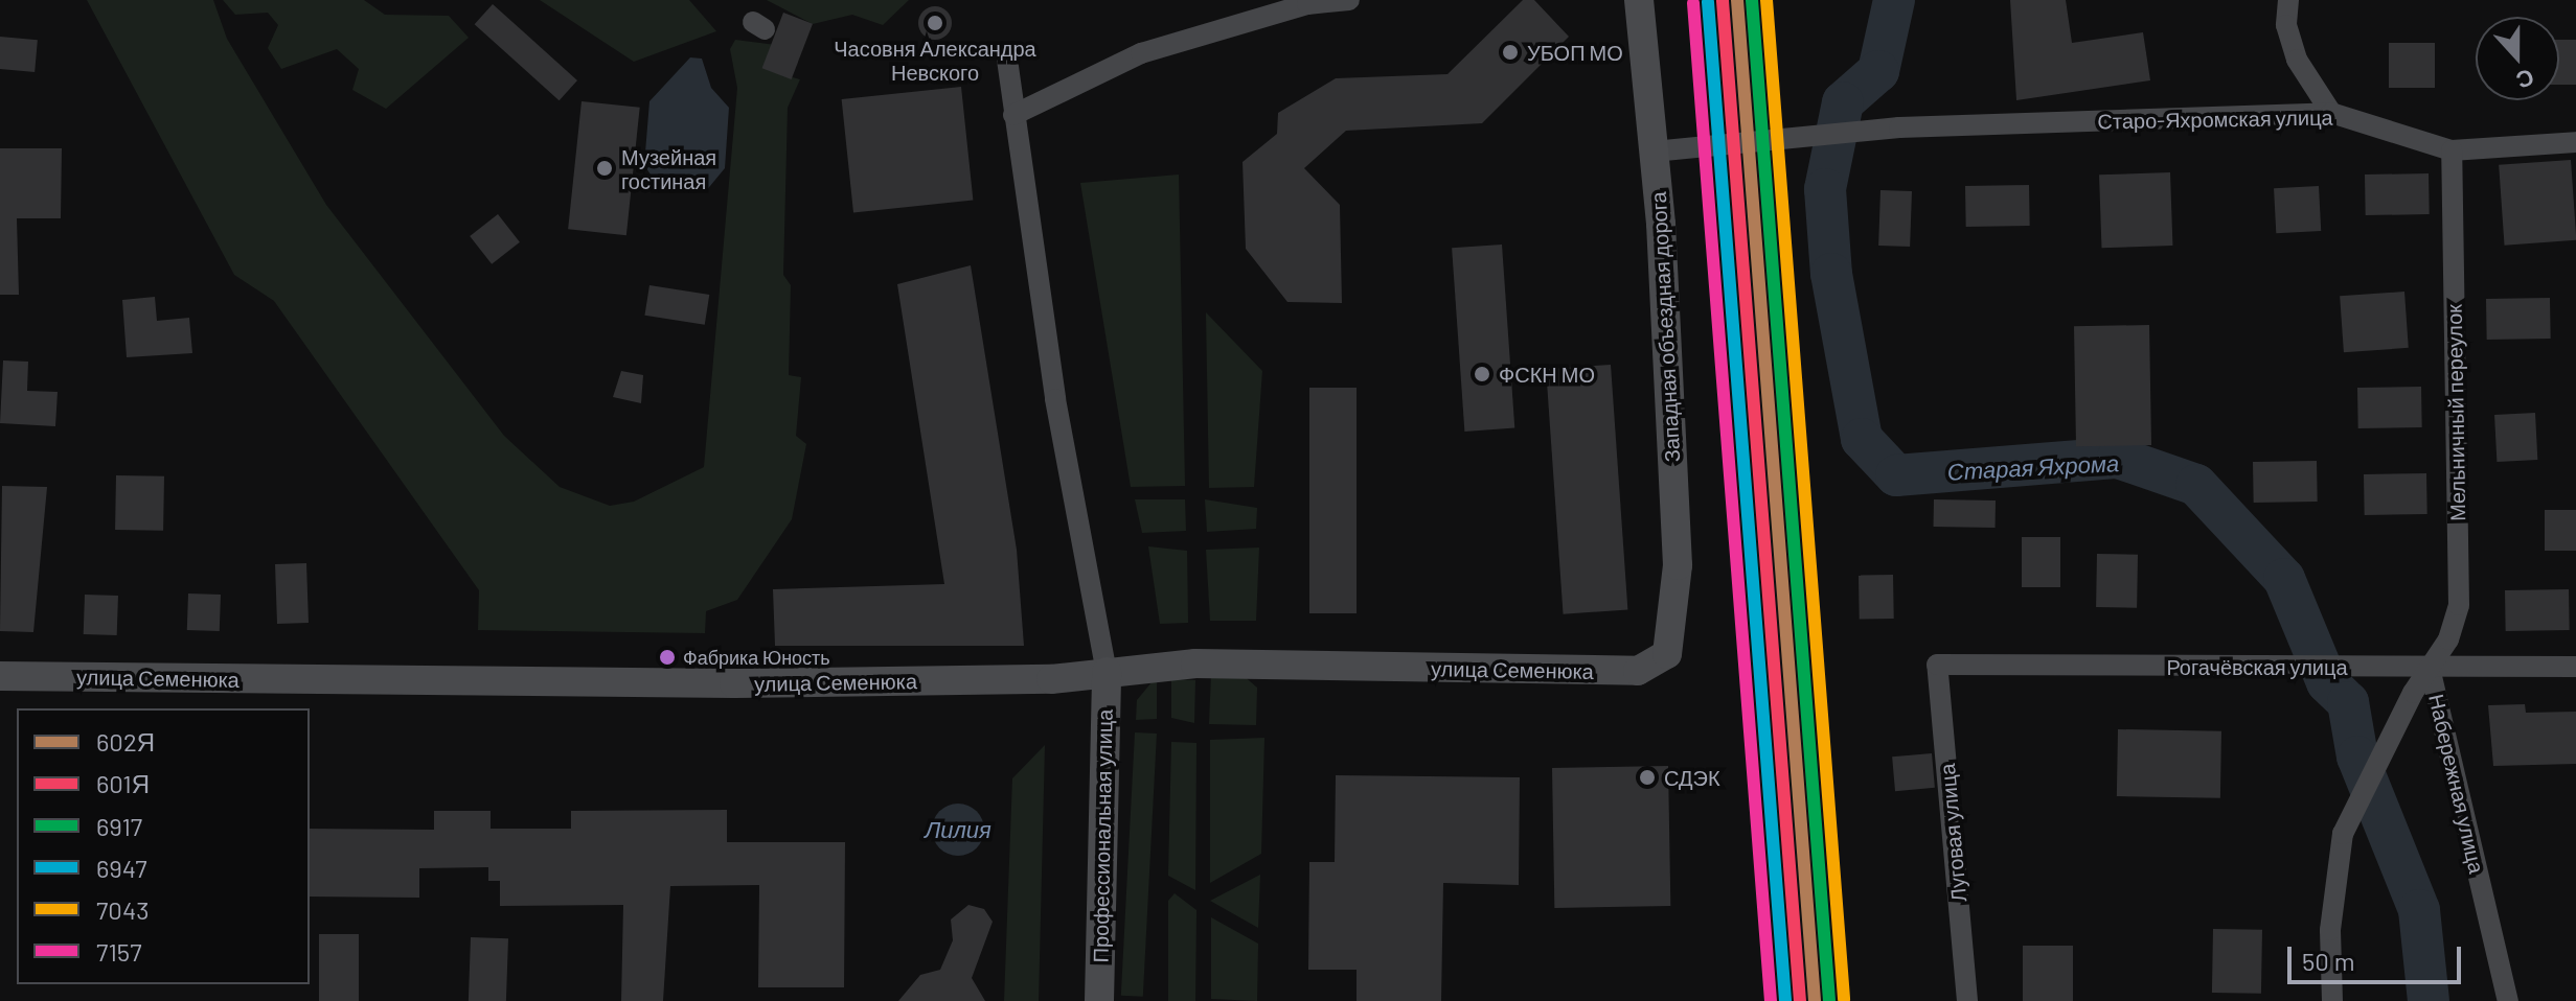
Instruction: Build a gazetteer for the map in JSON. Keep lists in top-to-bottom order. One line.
{"streets":{"main road":["Западная объездная дорога","улица Семенюка","Профессиональная улица"],"street":["Старо-Яхромская улица","Мельничный переулок","Рогачёвская улица","Набережная улица","Луговая улица"]},"crossings":[["Старо-Яхромская улица","Западная объездная дорога"],["Старо-Яхромская улица","Мельничный переулок"],["Западная объездная дорога","улица Семенюка"],["Мельничный переулок","Рогачёвская улица"],["Мельничный переулок","Набережная улица"],["Рогачёвская улица","Набережная улица"],["Рогачёвская улица","Луговая улица"],["улица Семенюка","Профессиональная улица"]],"water":["Старая Яхрома","Лилия"],"places":["Часовня Александра Невского","УБОП МО","Музейная гостиная","ФСКН МО","Фабрика Юность","СДЭК"],"lines":["transit line 602Я","transit line 6917","transit line 7043","transit line 601Я","transit line 6947","transit line 7157"],"legend":["602Я","601Я","6917","6947","7043","7157"],"scale_bar":"50 m","north":"bottom"}
